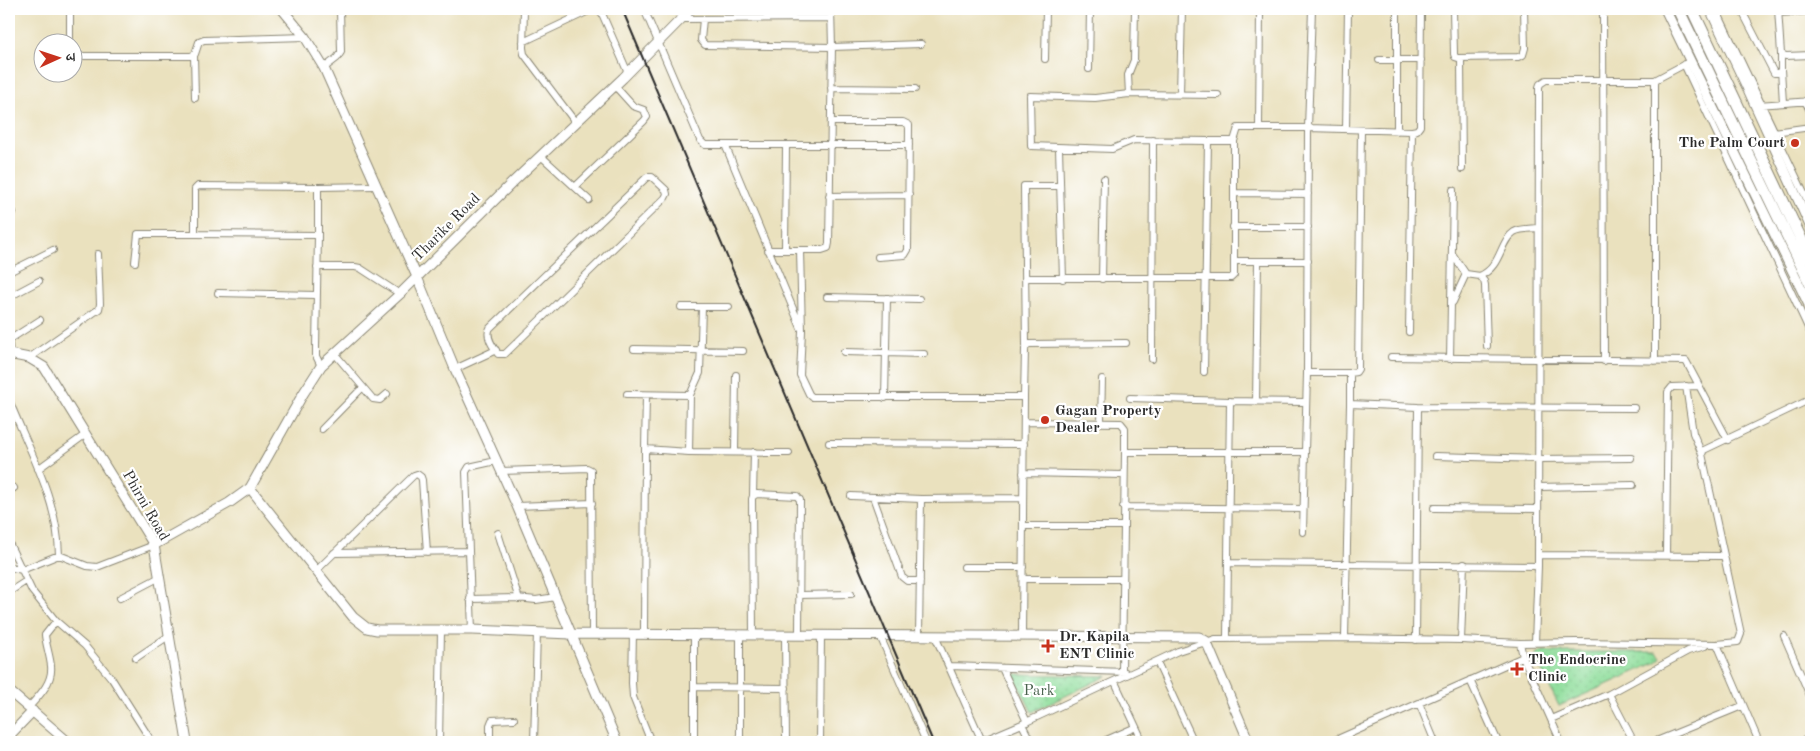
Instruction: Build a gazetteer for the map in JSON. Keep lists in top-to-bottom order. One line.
{"streets":{"street":["Tharike Road","Phirni Road"]},"crossings":[["Tharike Road","Phirni Road"]],"parks":["Park"],"places":{"other":["The Palm Court","Gagan Property Dealer"],"health":["Dr. Kapila ENT Clinic","The Endocrine Clinic"]},"north":"right"}
